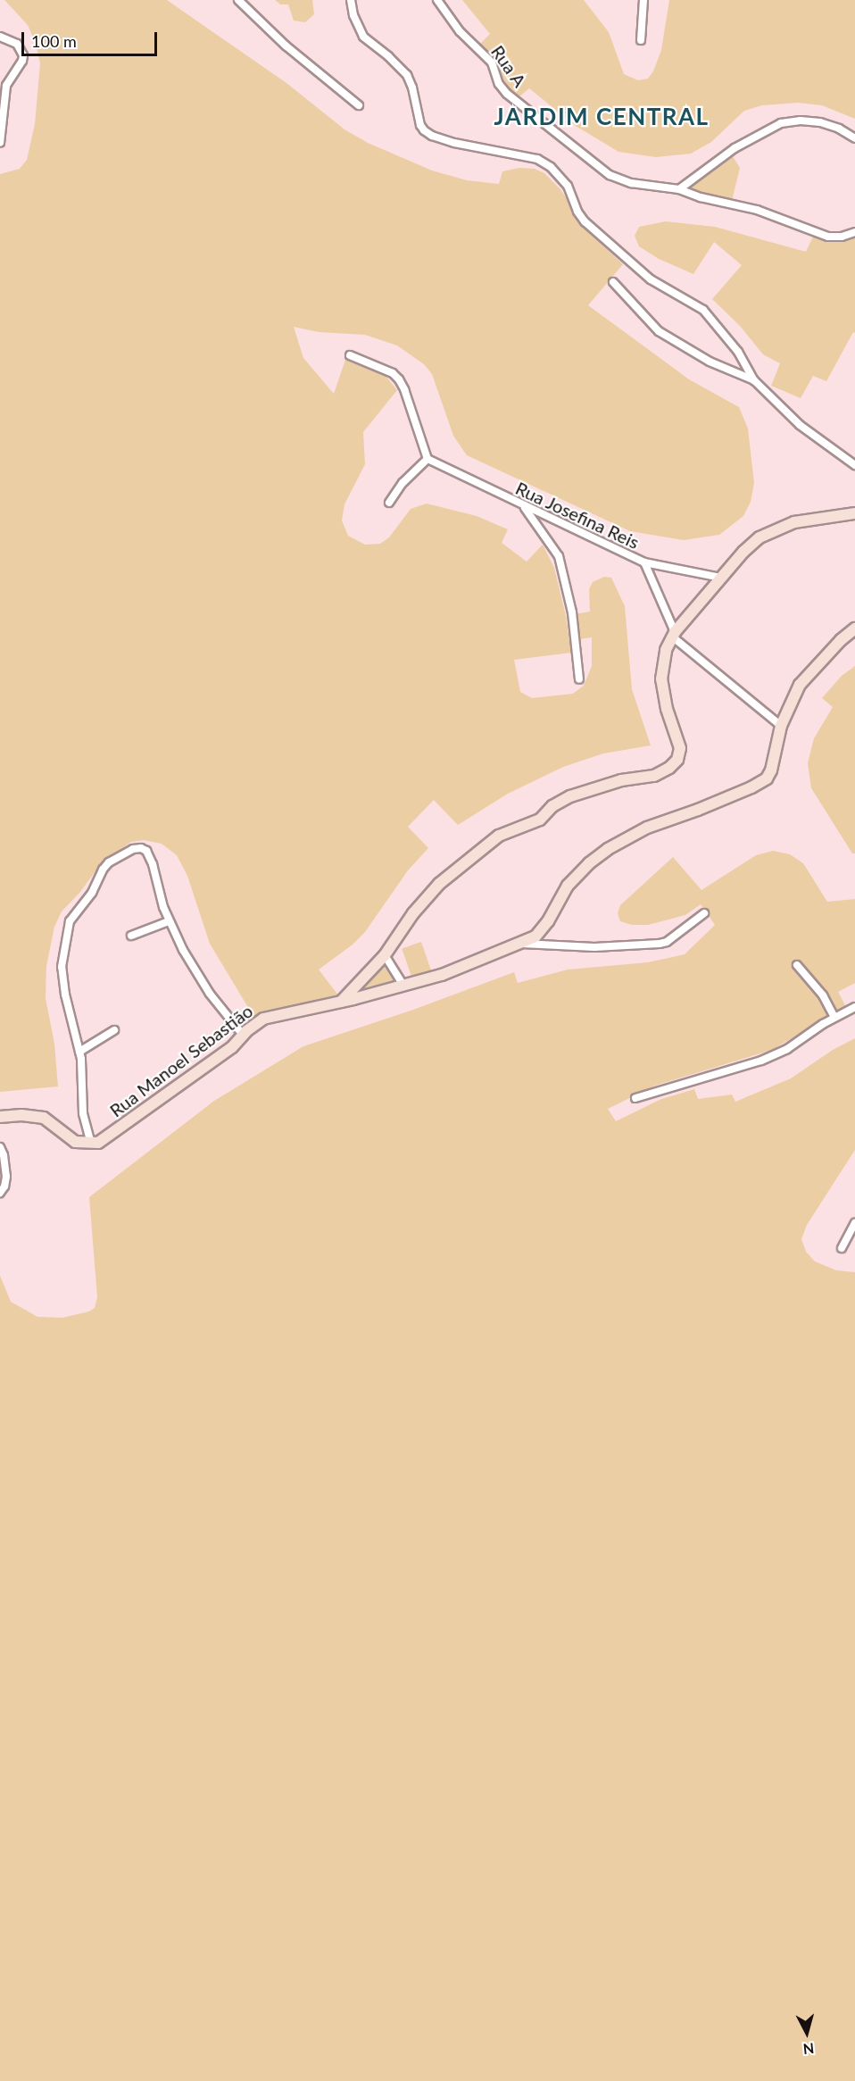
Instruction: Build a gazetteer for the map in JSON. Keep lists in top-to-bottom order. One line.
{"streets":{"street":["Rua A","Rua Josefina Reis","Rua Manoel Sebastião"]},"districts":["JARDIM CENTRAL"],"scale_bar":"100 m","north":"bottom"}
